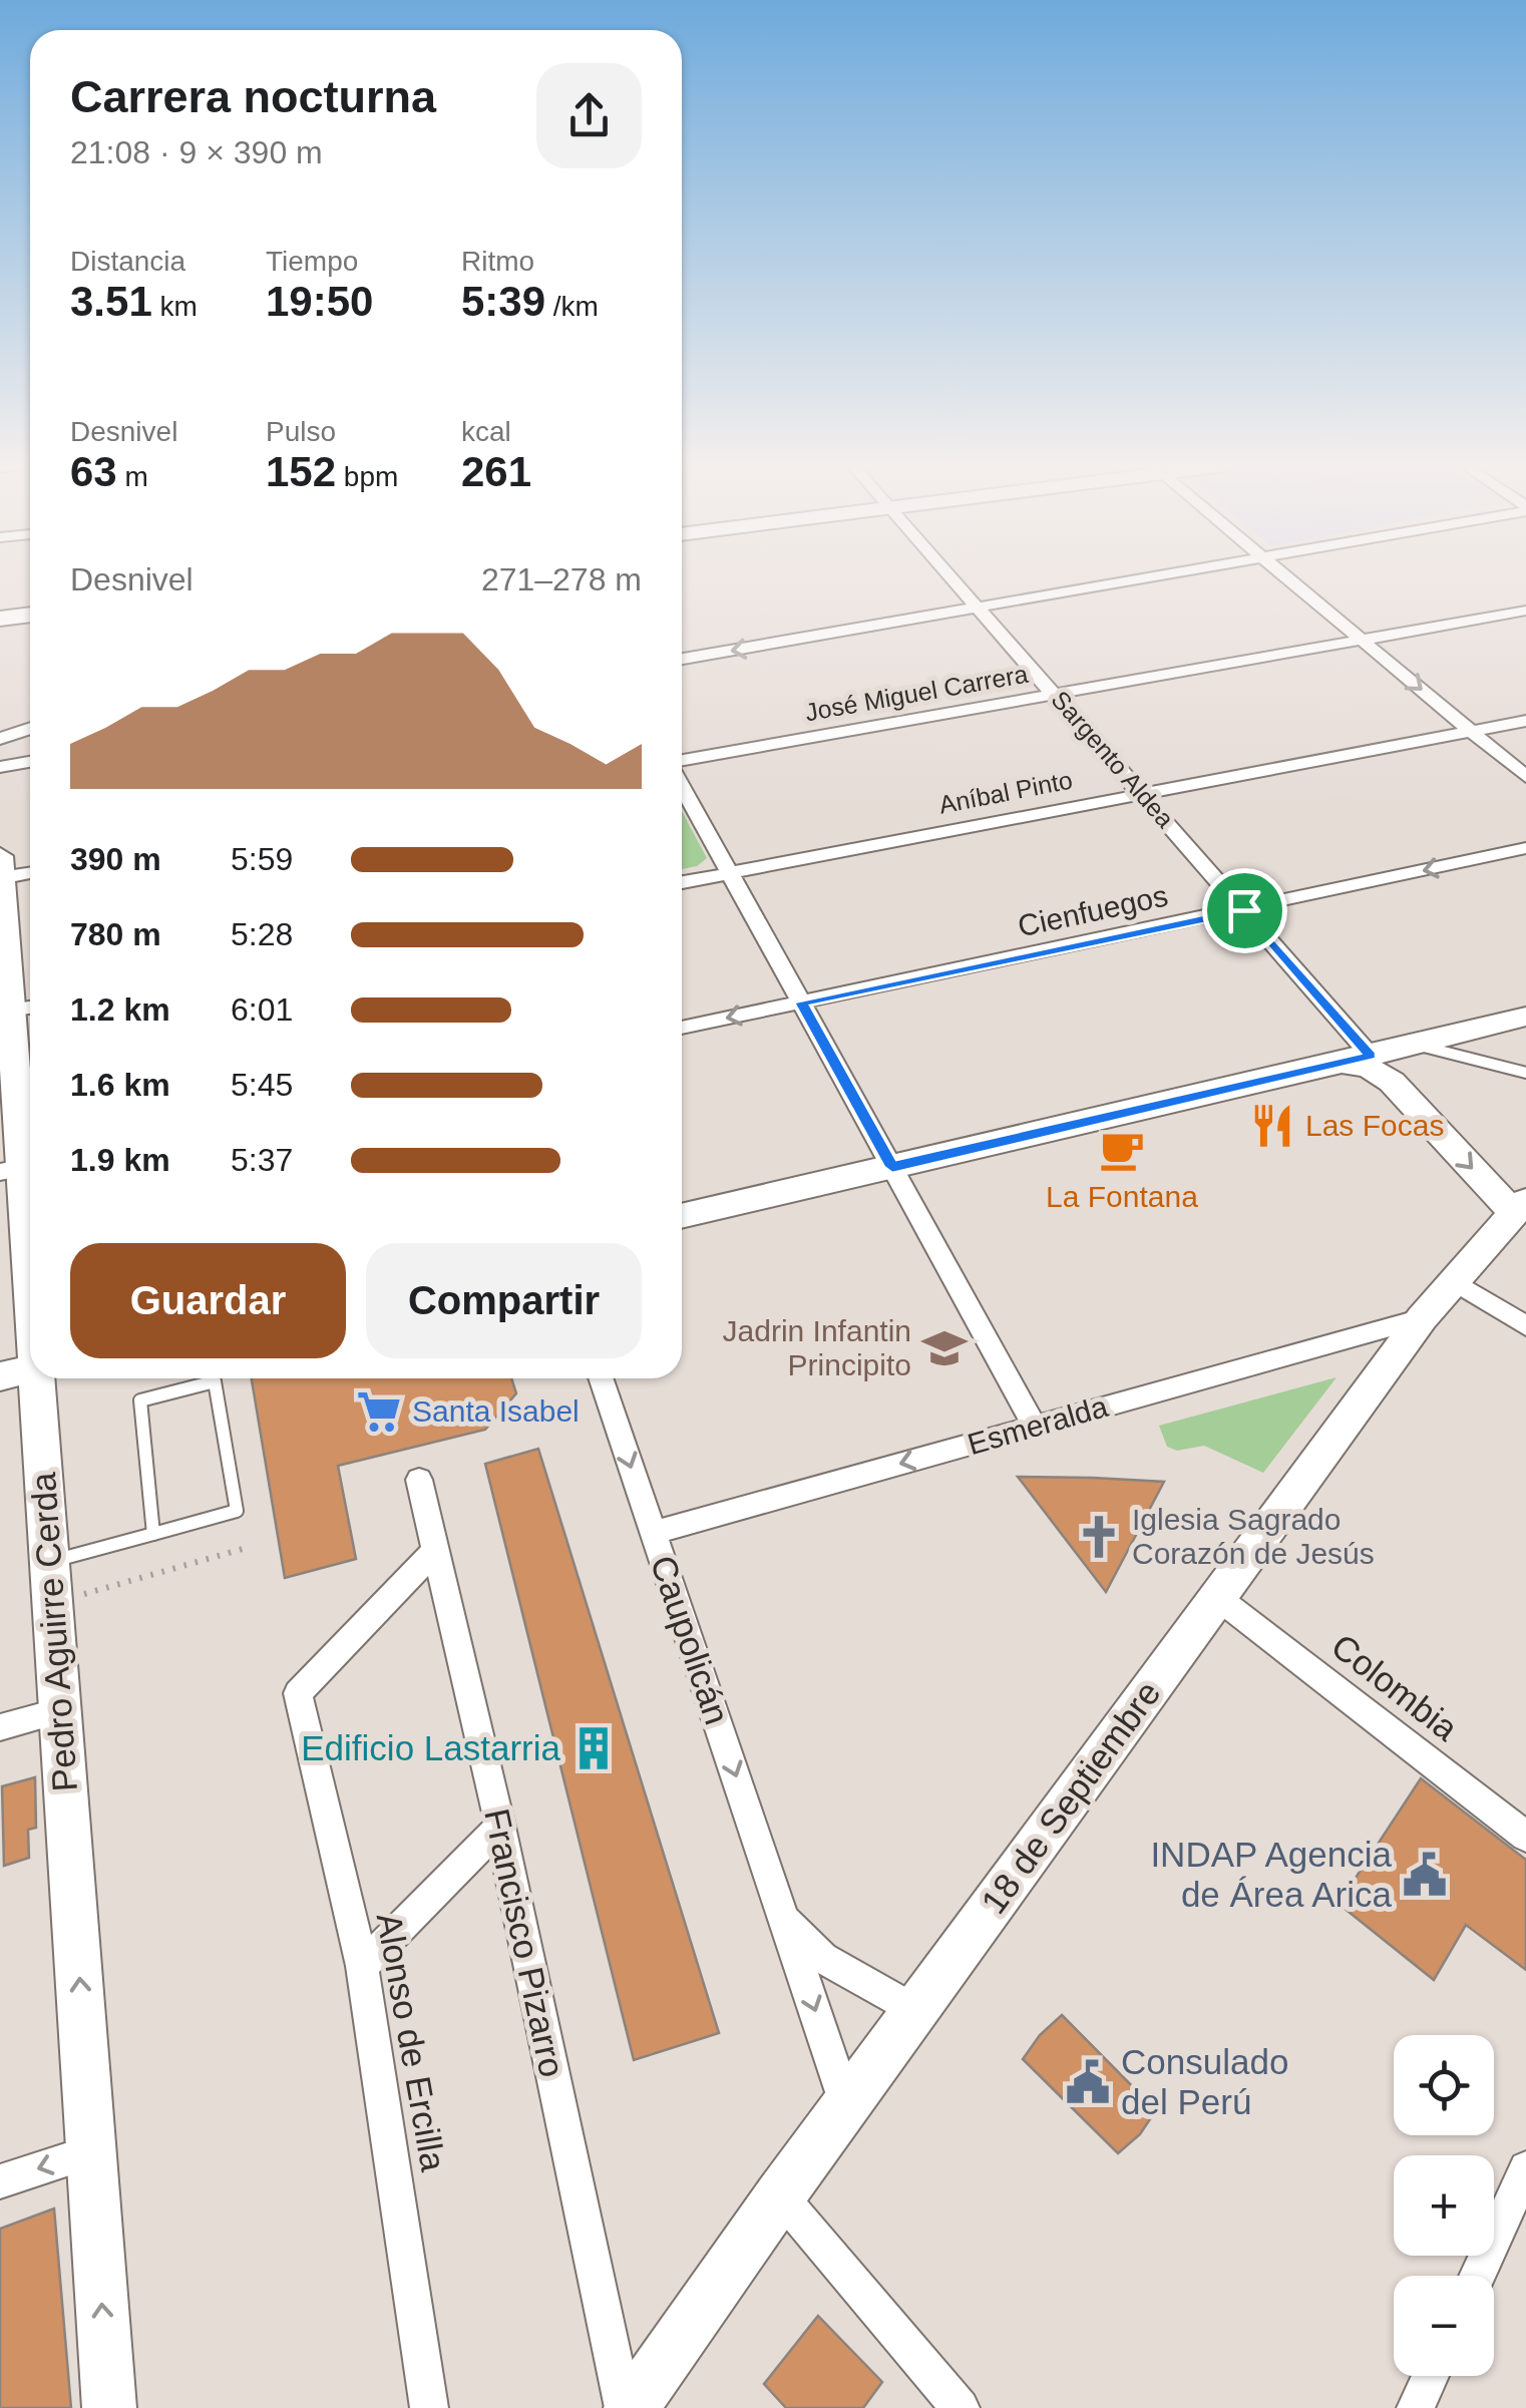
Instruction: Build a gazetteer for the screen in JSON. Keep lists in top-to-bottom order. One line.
{"streets":{"main road":["Pedro Aguirre Cerda","18 de Septiembre"],"street":["José Miguel Carrera","Sargento Aldea","Aníbal Pinto","Cienfuegos","Esmeralda","Caupolicán","Colombia","Francisco Pizarro","Alonso de Ercilla"]},"crossings":[["José Miguel Carrera","Sargento Aldea"],["Sargento Aldea","Aníbal Pinto"],["Sargento Aldea","Cienfuegos"],["Esmeralda","Caupolicán"],["Esmeralda","18 de Septiembre"],["Caupolicán","18 de Septiembre"],["Colombia","18 de Septiembre"],["18 de Septiembre","Francisco Pizarro"],["Francisco Pizarro","Alonso de Ercilla"]],"one_way":["Cienfuegos","Esmeralda","Pedro Aguirre Cerda","Caupolicán"],"places":{"restaurant":["Las Focas"],"cafe":["La Fontana"],"school or university":["Jadrin Infantin Principito"],"supermarket":["Santa Isabel"],"church":["Iglesia Sagrado Corazón de Jesús"],"building":["Edificio Lastarria"],"public building":["INDAP Agencia de Área Arica","Consulado del Perú"]},"page":{"heading":["Carrera nocturna","21:08 · 9 × 390 m"],"stats":[["Distancia","3.51 km"],["Tiempo","19:50"],["Ritmo","5:39 /km"],["Desnivel","63 m"],["Pulso","152 bpm"],["kcal","261"]],"chart":["Desnivel","271–278 m"],"list":[{"name":"390 m","note":"5:59"},{"name":"780 m","note":"5:28"},{"name":"1.2 km","note":"6:01"},{"name":"1.6 km","note":"5:45"},{"name":"1.9 km","note":"5:37"}],"buttons":["Guardar","Compartir"],"map_buttons":["+","−"]}}
